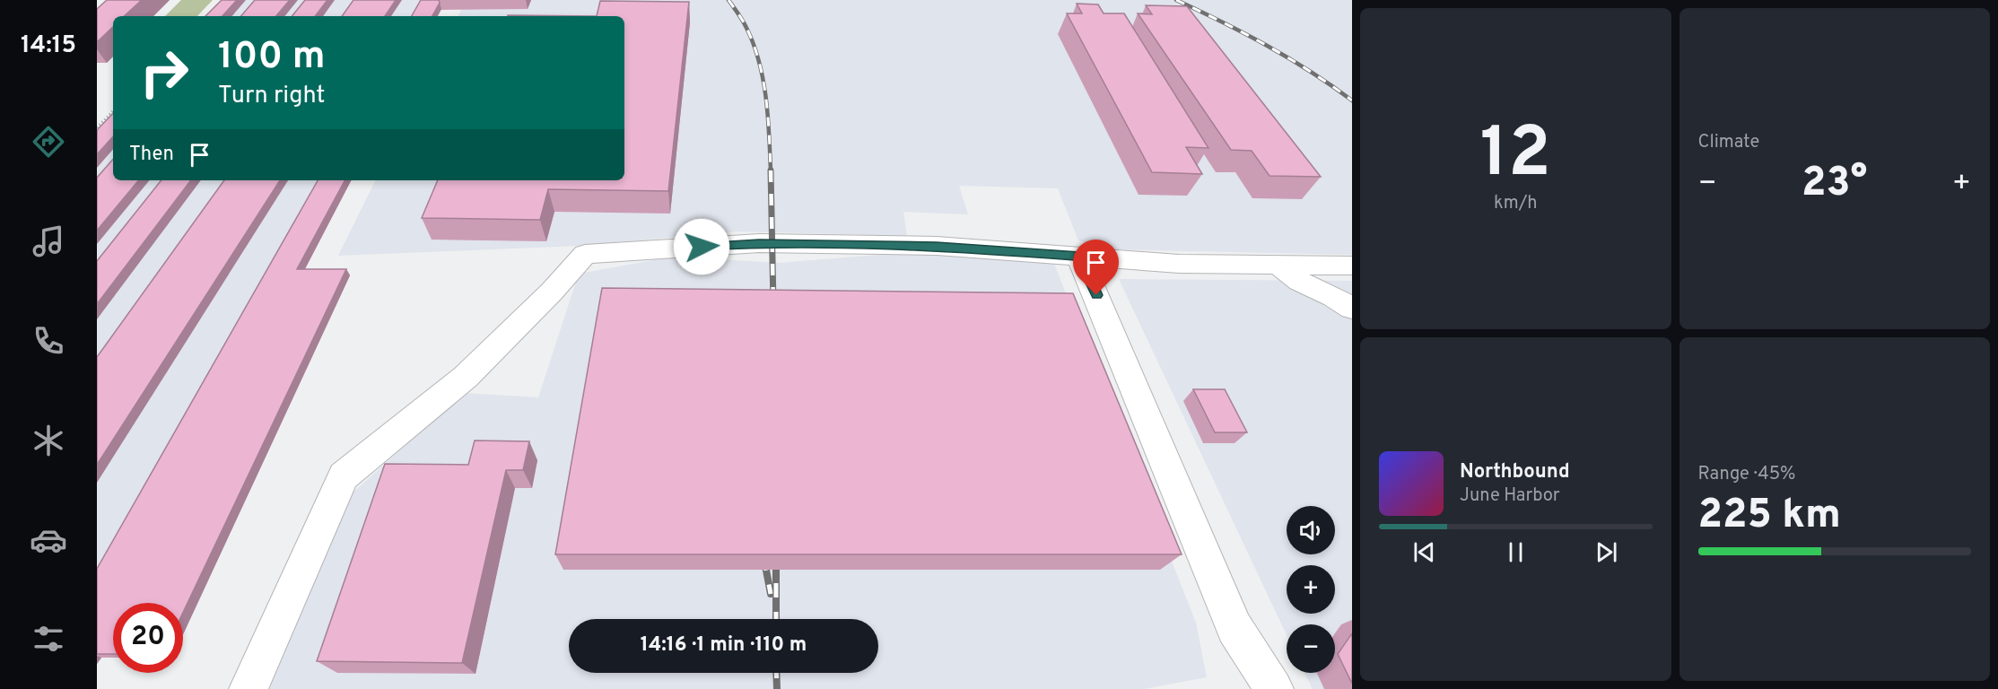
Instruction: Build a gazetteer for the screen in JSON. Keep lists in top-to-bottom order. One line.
{"page":{"tabs":"14:15","tile":[["12","km/h"],"Climate",["Range · 45%","225 km"]],"turn":["100 m","Turn right"],"then":"Then","heat":["−","23°","+"],"song":["Northbound","June Harbor"],"map_buttons":["+","−"],"limit":"20","trip":"14:16 · 1 min · 110 m"}}
